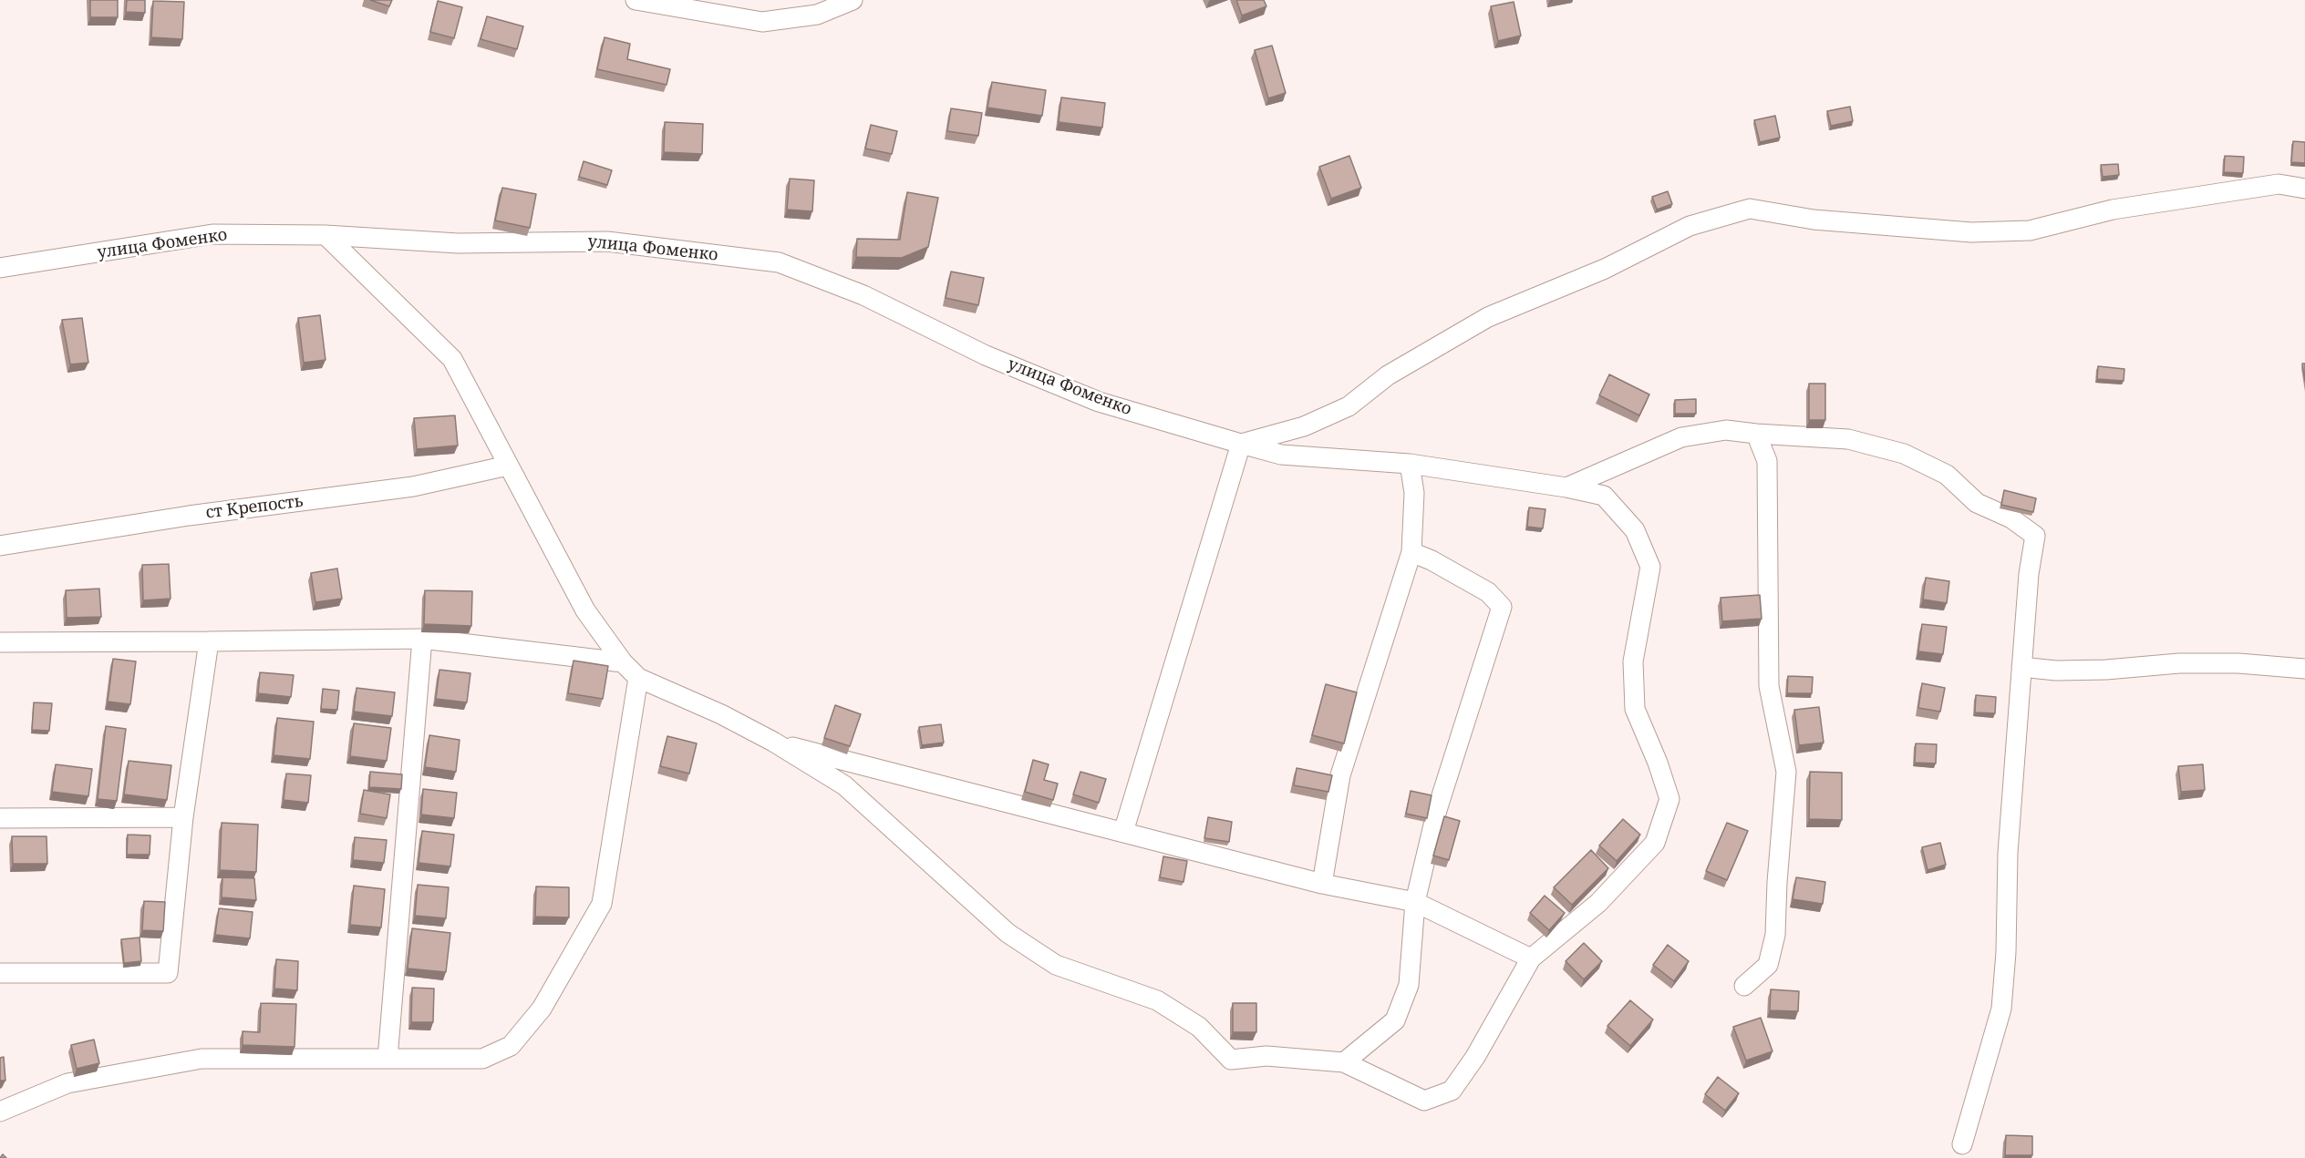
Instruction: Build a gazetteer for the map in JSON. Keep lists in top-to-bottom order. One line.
{"streets":{"street":["улица Фоменко","ст Крепость"]}}
